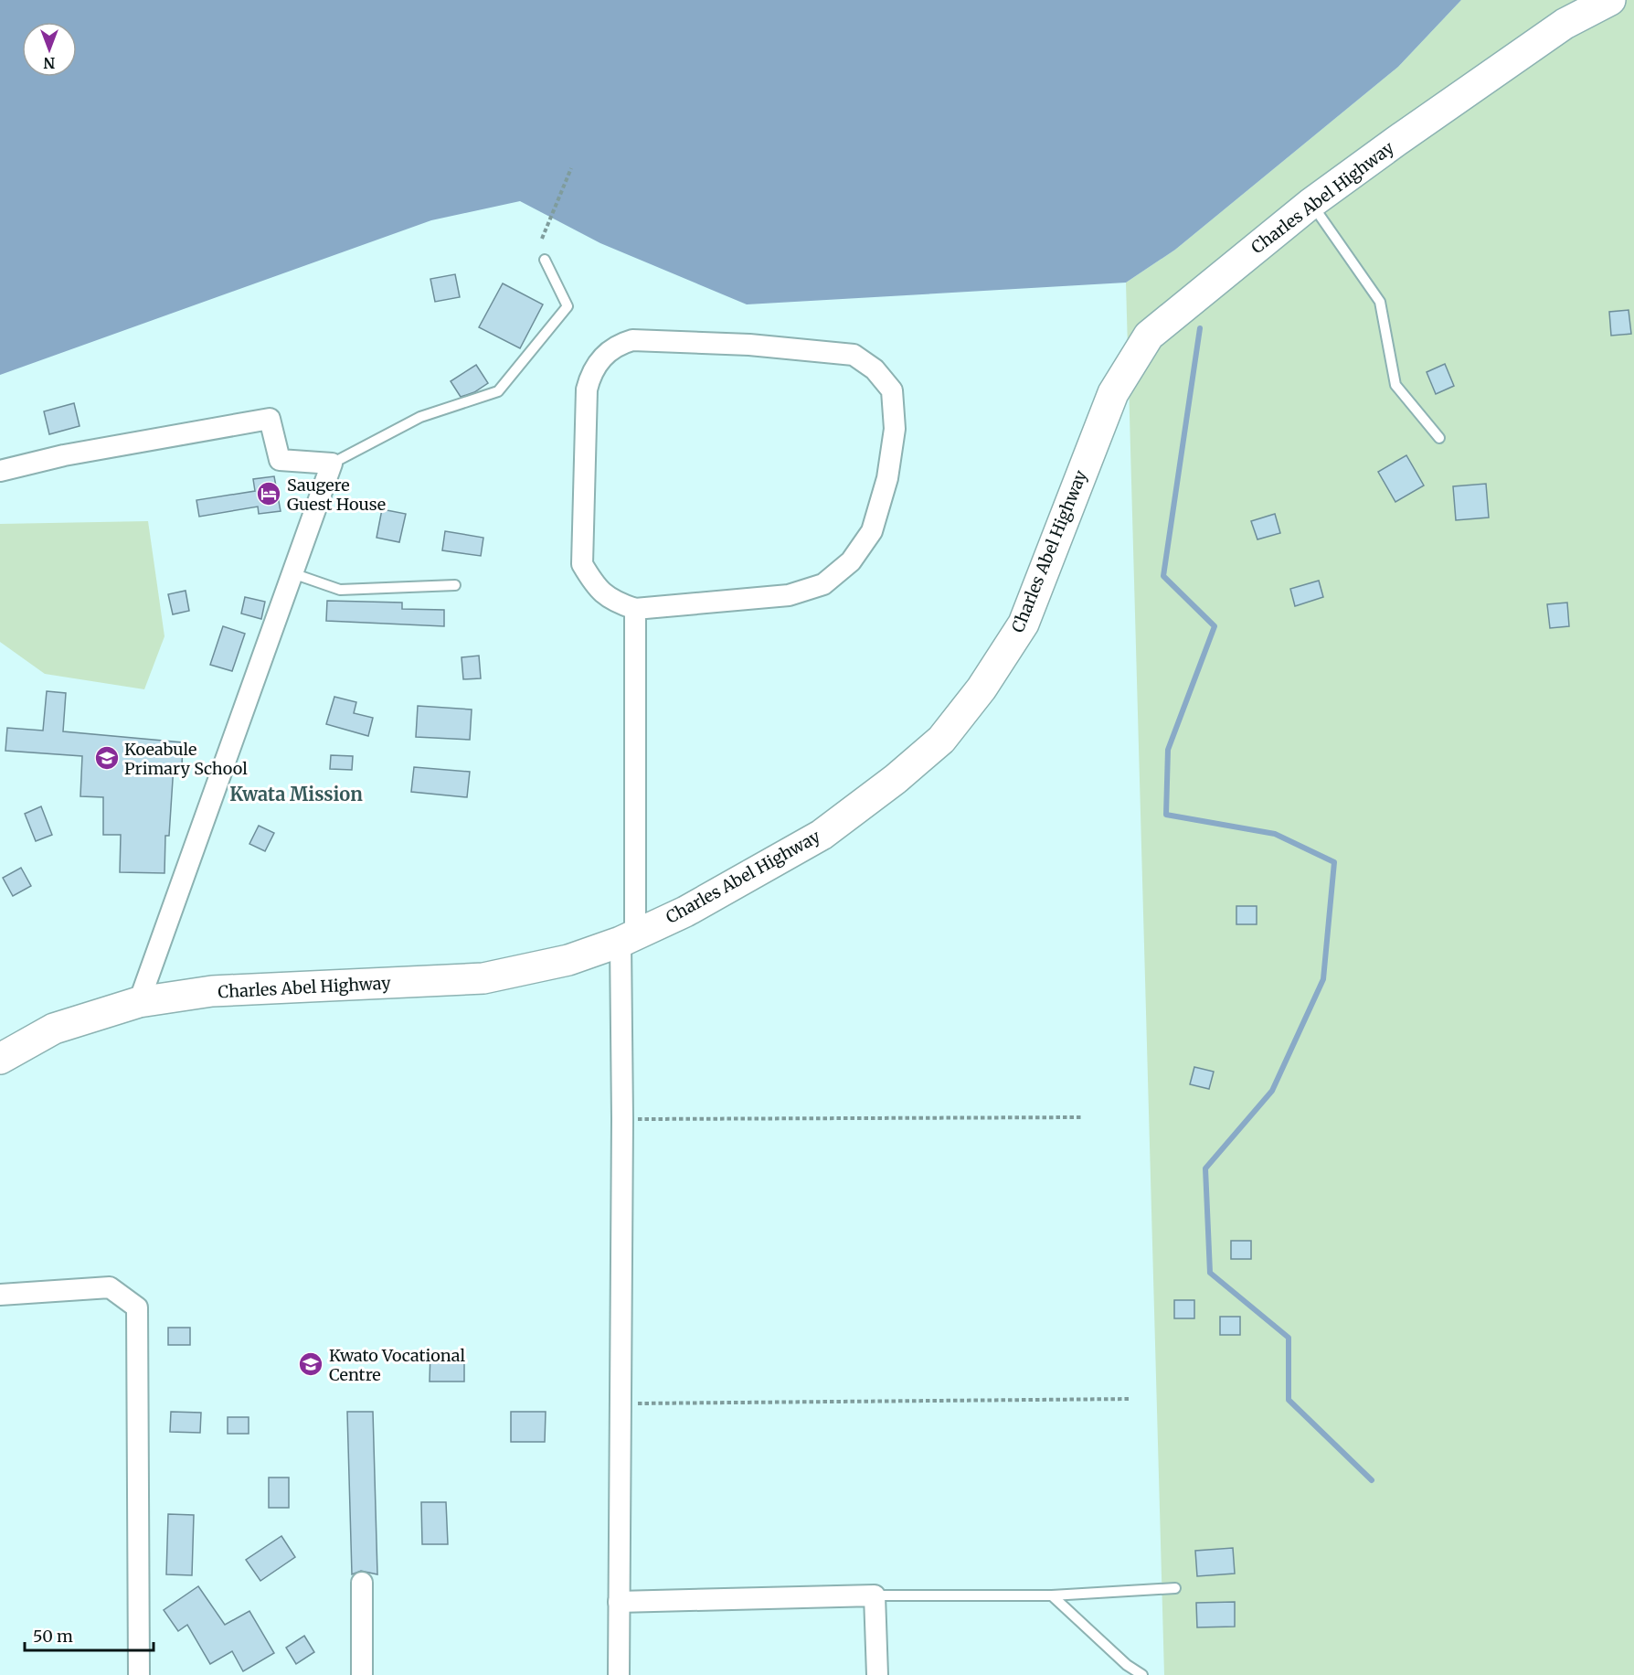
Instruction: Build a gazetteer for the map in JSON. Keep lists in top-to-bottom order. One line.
{"streets":{"main road":["Charles Abel Highway"]},"districts":["Kwata Mission"],"places":{"hotel":["Saugere Guest House"],"school or university":["Koeabule Primary School","Kwato Vocational Centre"]},"scale_bar":"50 m","north":"bottom"}
